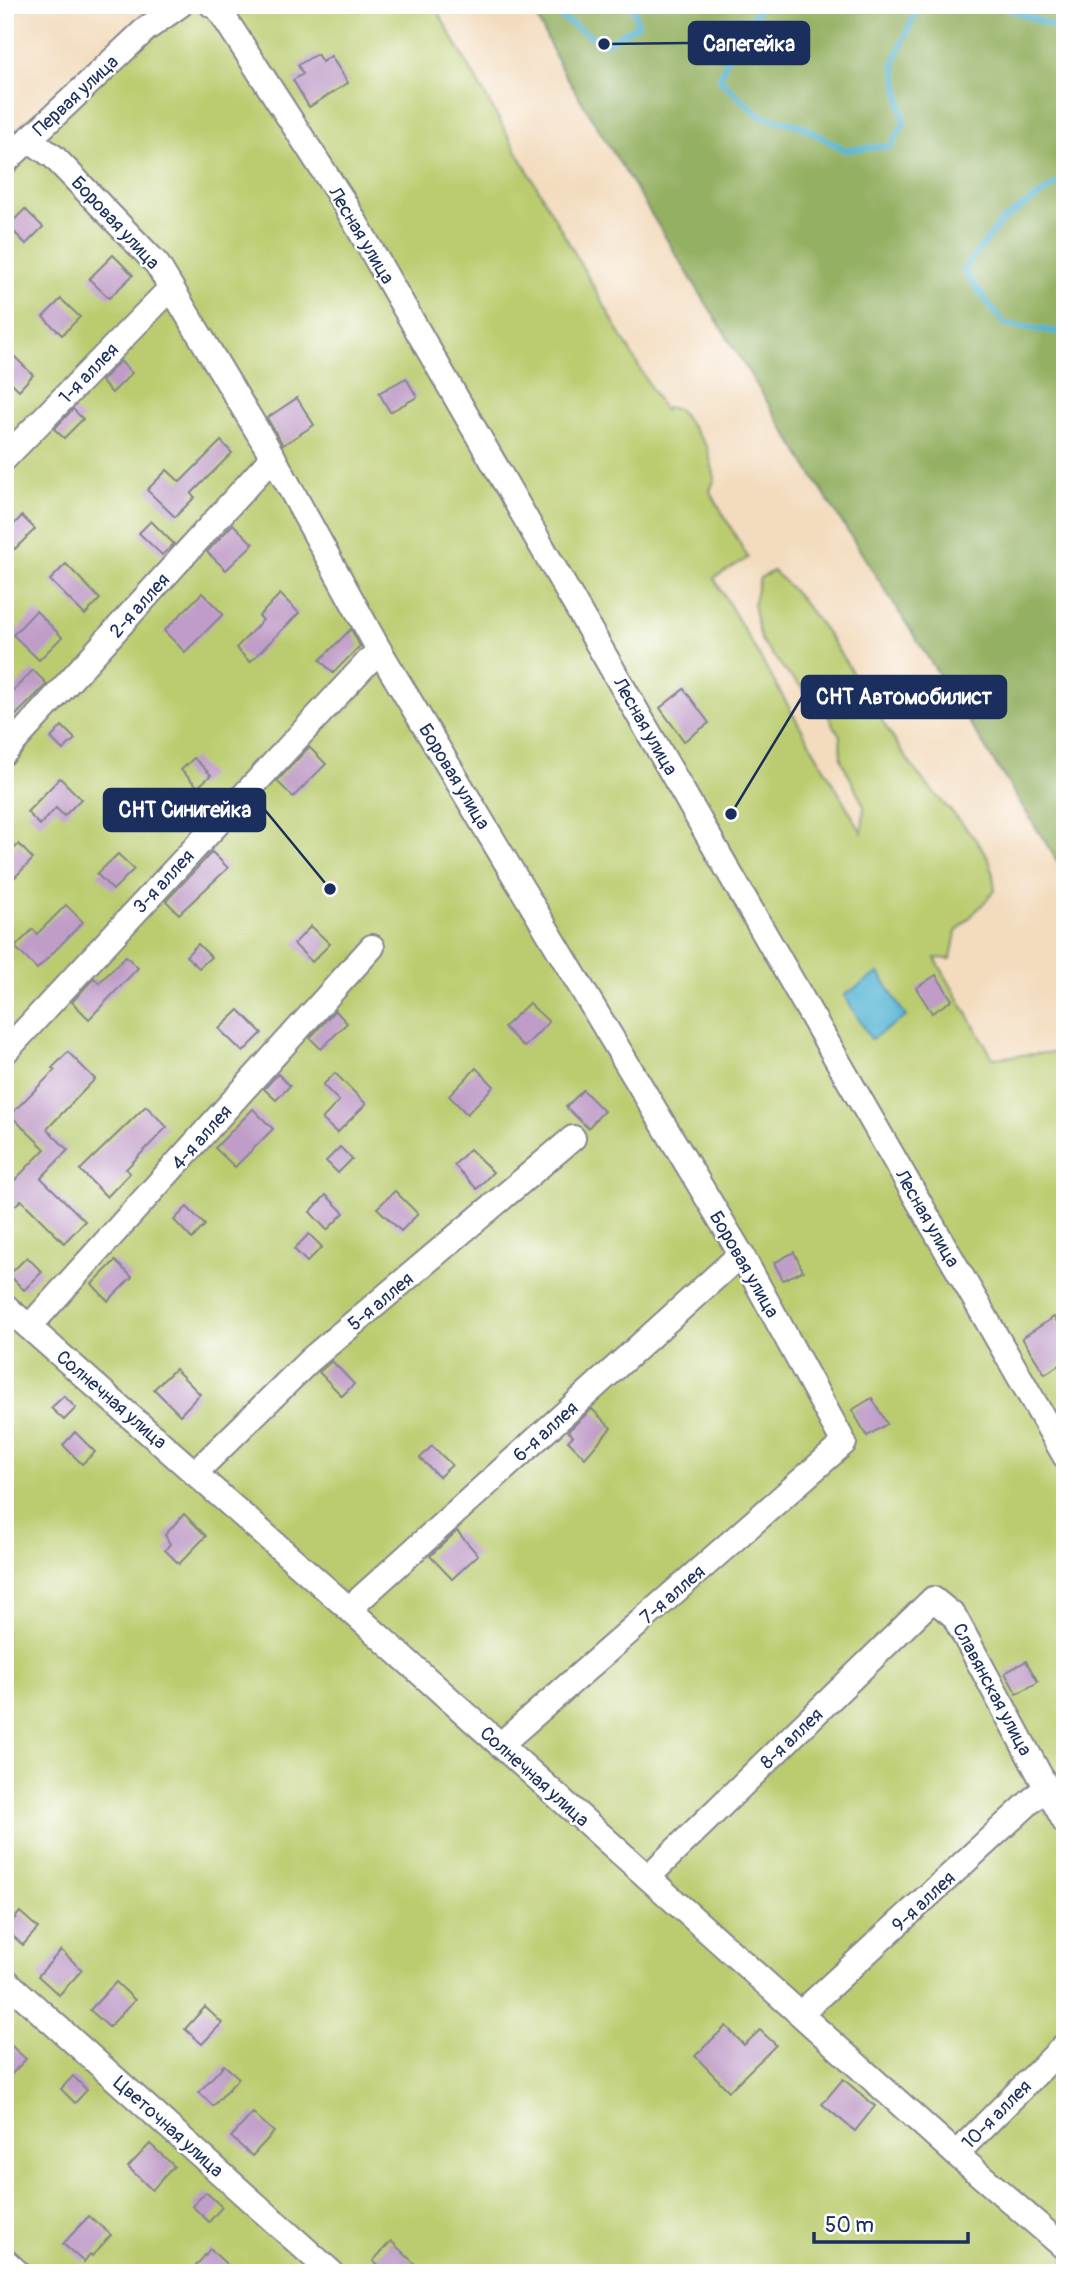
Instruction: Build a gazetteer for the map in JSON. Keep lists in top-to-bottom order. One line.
{"streets":{"street":["Первая улица","Боровая улица","Лесная улица","1-я аллея","2-я аллея","3-я аллея","4-я аллея","5-я аллея","Солнечная улица","6-я аллея","7-я аллея","Славянская улица","8-я аллея","9-я аллея","10-я аллея","Цветочная улица"]},"crossings":[["Первая улица","Боровая улица"],["Боровая улица","1-я аллея"],["Боровая улица","2-я аллея"],["Боровая улица","3-я аллея"],["Боровая улица","6-я аллея"],["Боровая улица","7-я аллея"],["4-я аллея","Солнечная улица"],["5-я аллея","Солнечная улица"],["Солнечная улица","6-я аллея"],["Солнечная улица","7-я аллея"],["Солнечная улица","8-я аллея"],["Солнечная улица","9-я аллея"],["Солнечная улица","10-я аллея"],["Славянская улица","8-я аллея"],["Славянская улица","9-я аллея"]],"places":["Сапегейка","СНТ Автомобилист","СНТ Синигейка"],"scale_bar":"50 m"}
